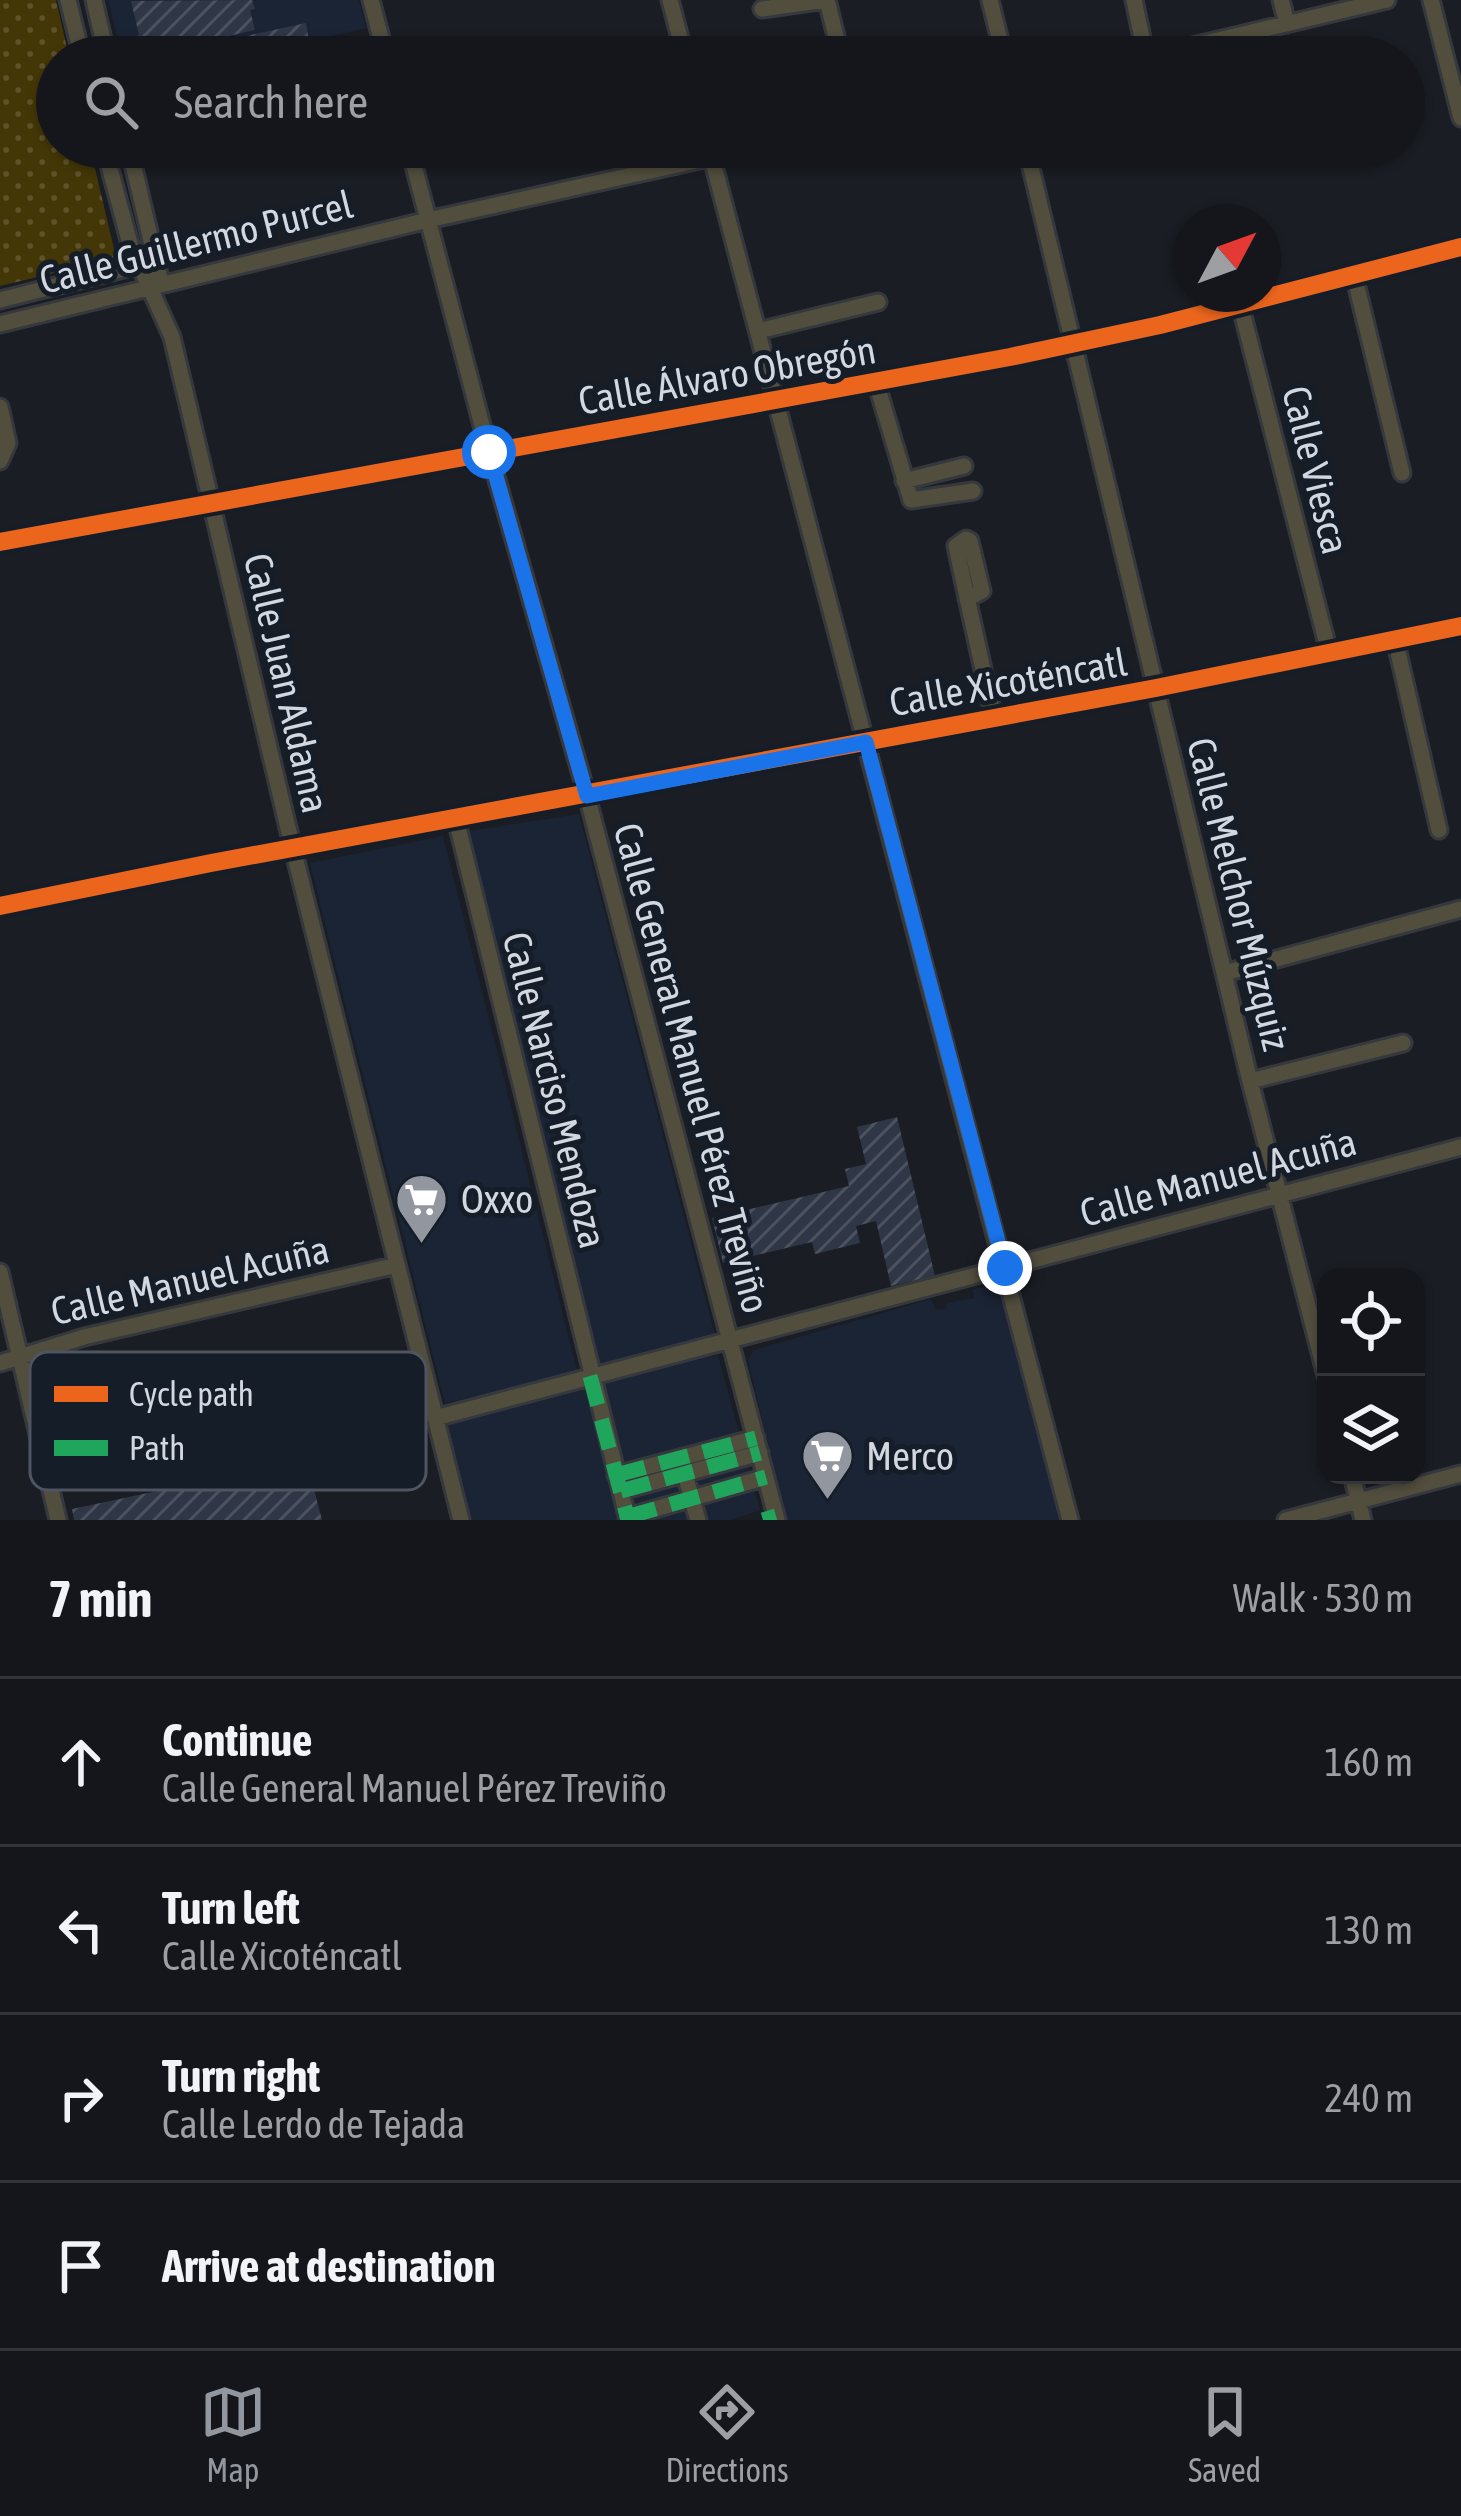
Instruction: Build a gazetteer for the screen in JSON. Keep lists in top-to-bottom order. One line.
{"streets":{"street":["Calle Guillermo Purcel","Calle Álvaro Obregón","Calle Viesca","Calle Xicoténcatl","Calle Juan Aldama","Calle Melchor Múzquiz","Calle General Manuel Pérez Treviño","Calle Narciso Mendoza","Calle Manuel Acuña"]},"crossings":[["Calle Guillermo Purcel","Calle Juan Aldama"],["Calle Guillermo Purcel","Calle General Manuel Pérez Treviño"],["Calle Álvaro Obregón","Calle Juan Aldama"],["Calle Álvaro Obregón","Calle Melchor Múzquiz"],["Calle Álvaro Obregón","Calle General Manuel Pérez Treviño"],["Calle Viesca","Calle Xicoténcatl"],["Calle Xicoténcatl","Calle Juan Aldama"],["Calle Xicoténcatl","Calle Melchor Múzquiz"],["Calle Xicoténcatl","Calle General Manuel Pérez Treviño"],["Calle Xicoténcatl","Calle Narciso Mendoza"],["Calle Juan Aldama","Calle Manuel Acuña"],["Calle Melchor Múzquiz","Calle Manuel Acuña"],["Calle General Manuel Pérez Treviño","Calle Manuel Acuña"],["Calle Narciso Mendoza","Calle Manuel Acuña"]],"places":{"supermarket":["Oxxo","Merco"]},"legend":["Cycle path","Path"],"north":"top right","page":{"search":"Search here","heading":["7 min","Walk · 530 m"],"list":[["Continue","Calle General Manuel Pérez Treviño","160 m"],["Turn left","Calle Xicoténcatl","130 m"],["Turn right","Calle Lerdo de Tejada","240 m"],"Arrive at destination"],"nav":["Map","Directions","Saved"]}}
